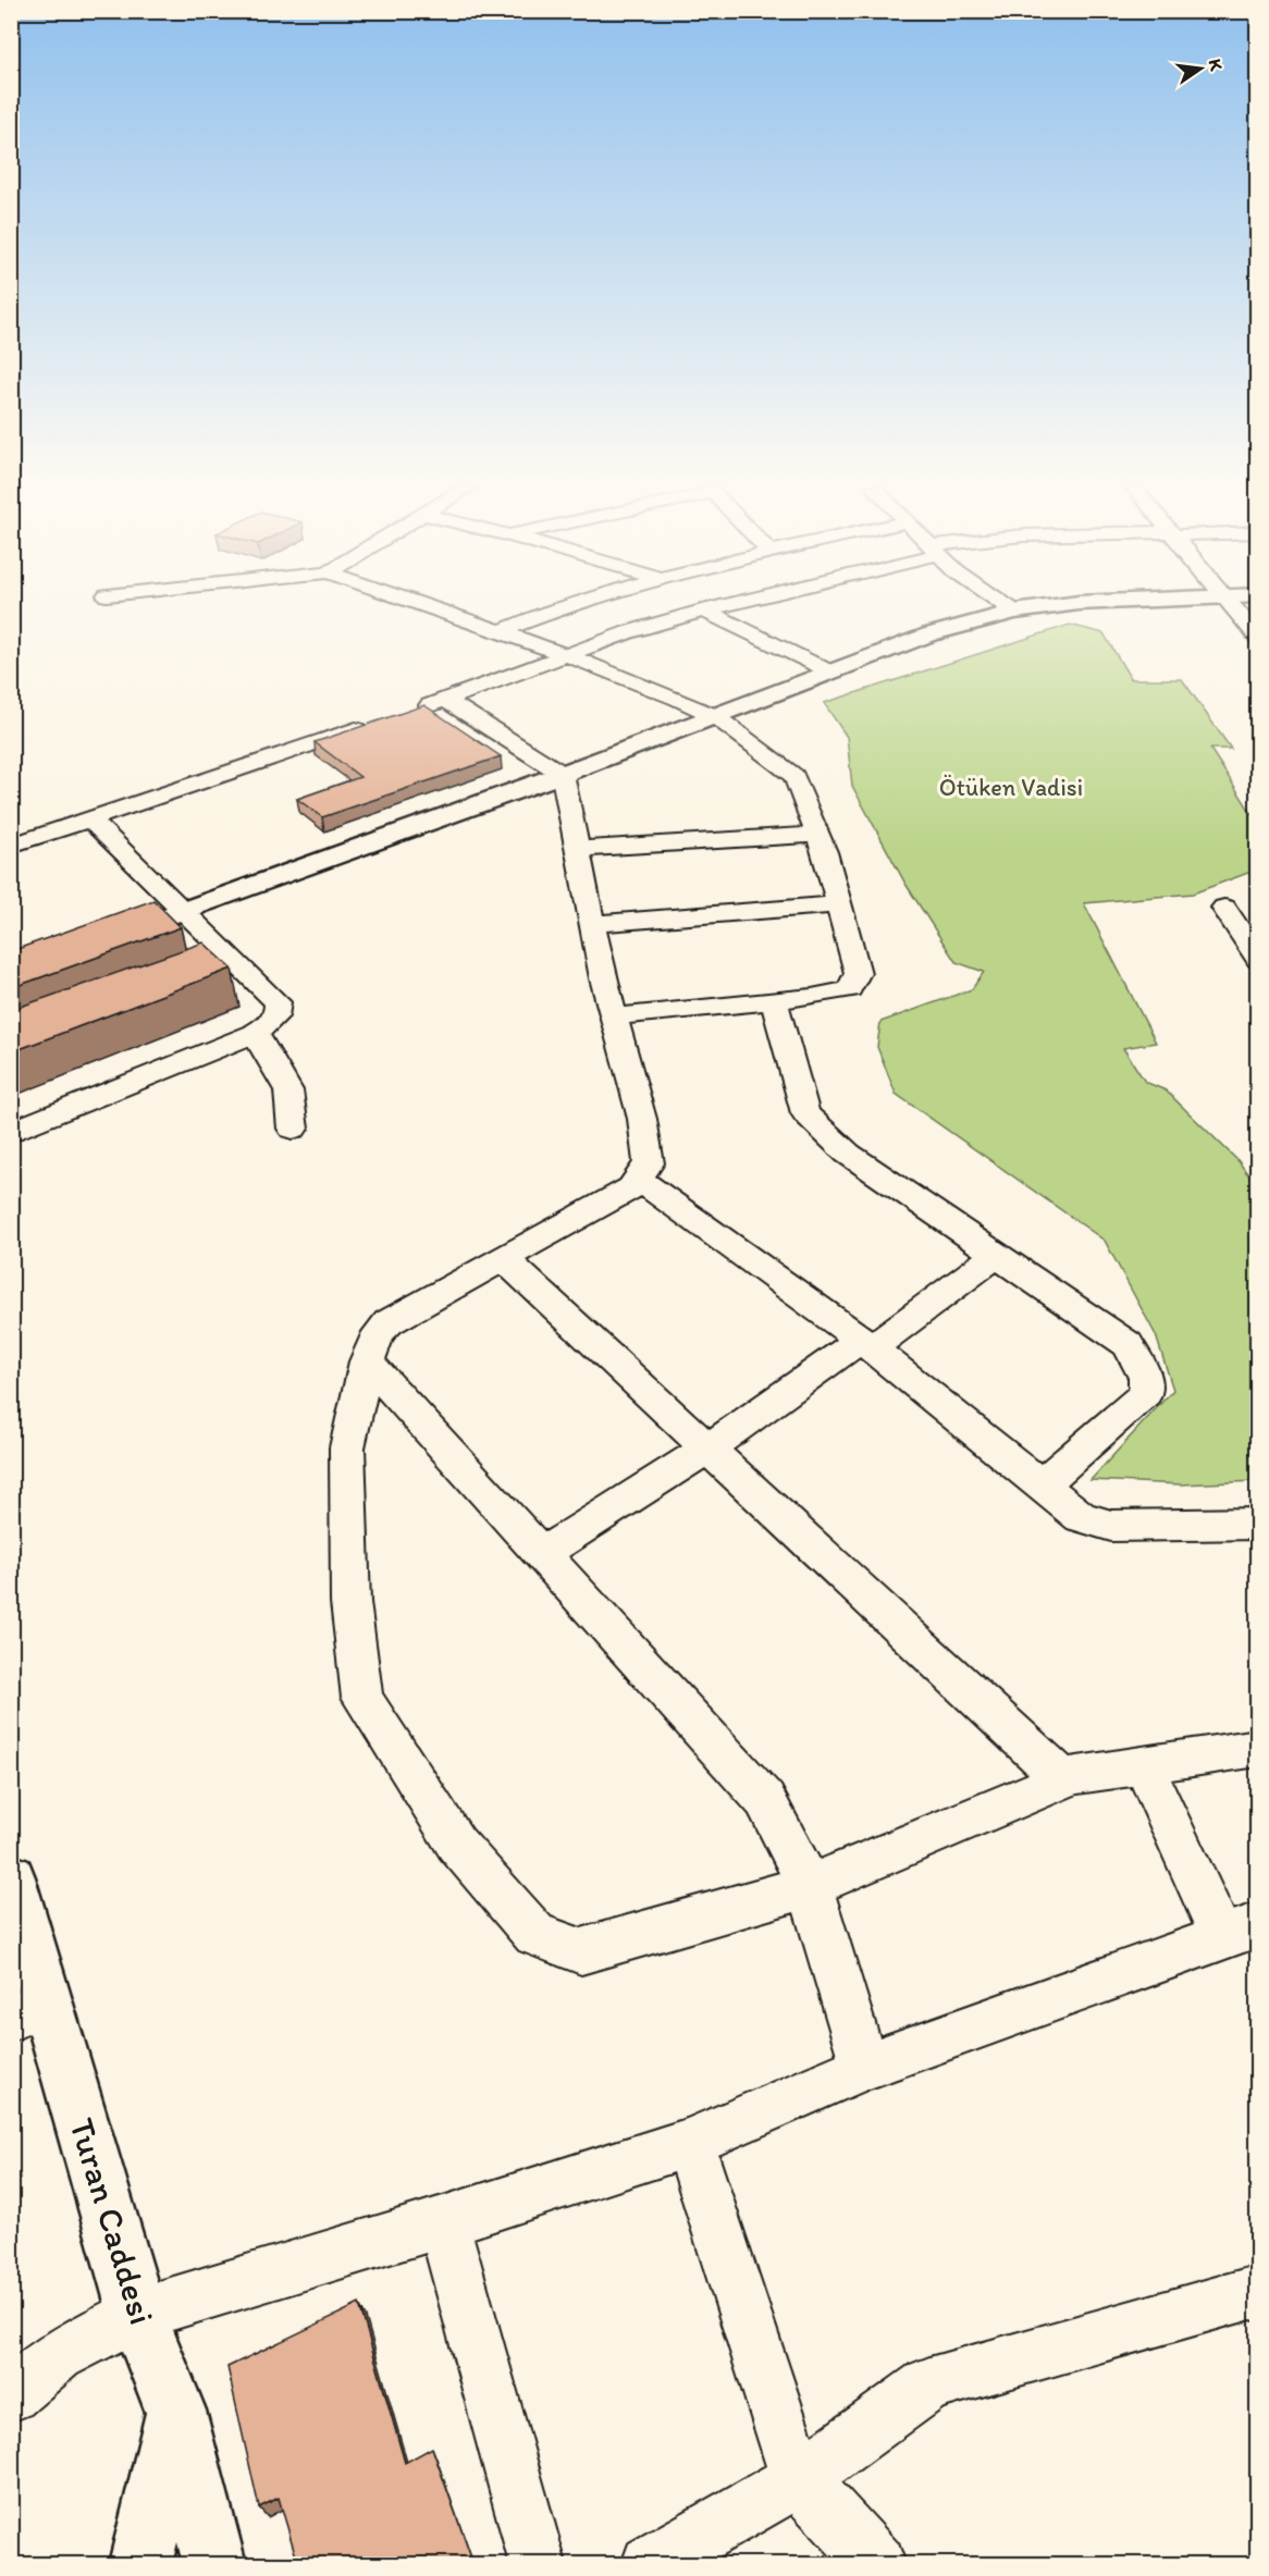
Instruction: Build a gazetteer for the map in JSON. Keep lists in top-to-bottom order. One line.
{"streets":{"street":["Turan Caddesi"]},"parks":["Ötüken Vadisi"],"north":"right"}
